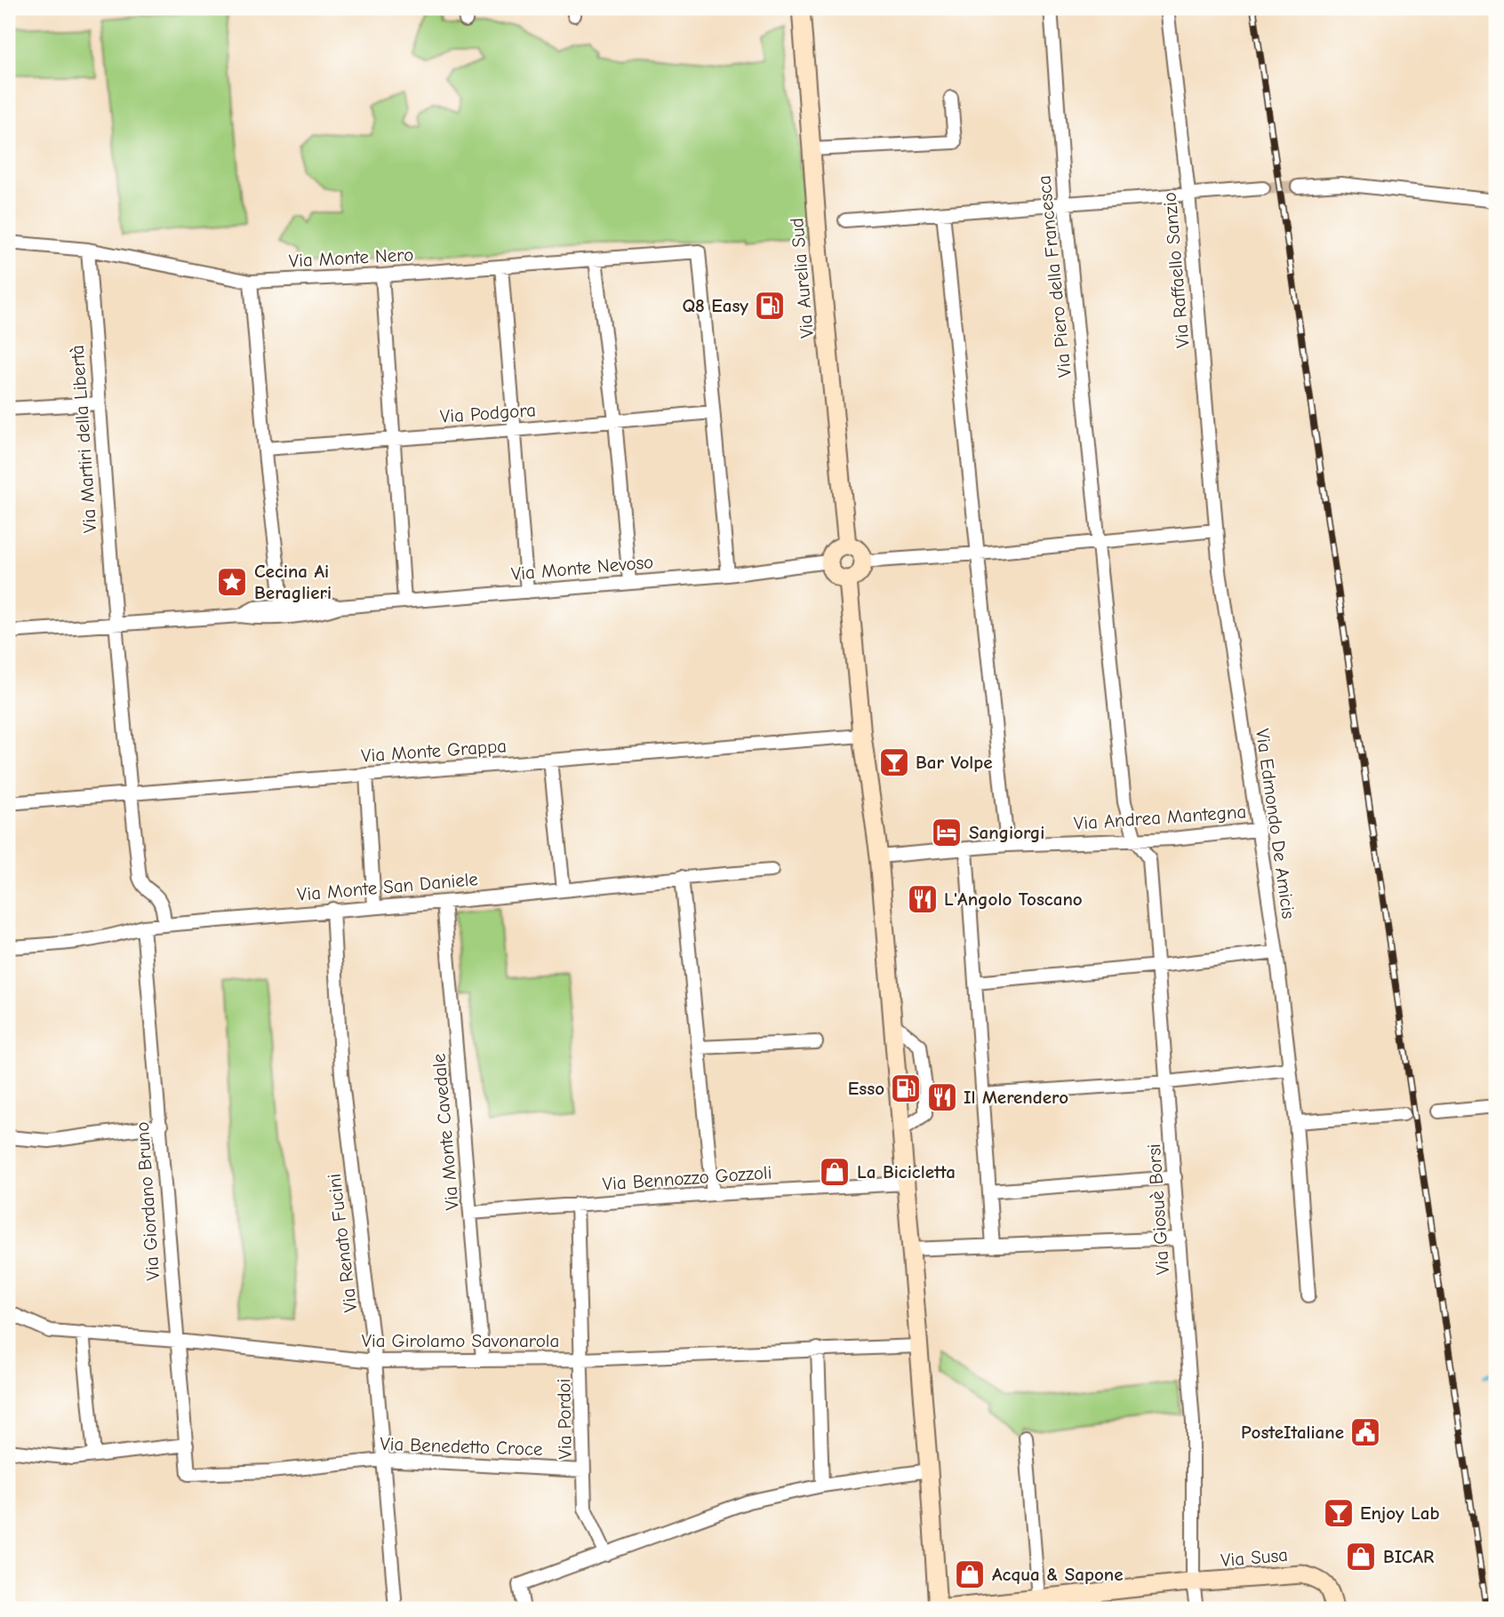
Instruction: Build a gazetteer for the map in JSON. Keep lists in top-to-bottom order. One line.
{"streets":{"street":["Via Monte Nero","Via Raffaello Sanzio","Via Piero della Francesca","Via Aurelia Sud","Via Podgora","Via Martiri della Libertà","Via Monte Nevoso","Via Monte Grappa","Via Andrea Mantegna","Via Edmondo De Amicis","Via Monte San Daniele","Via Monte Cavedale","Via Bennozzo Gozzoli","Via Giordano Bruno","Via Giosuè Borsi","Via Renato Fucini","Via Girolamo Savonarola","Via Pordoi","Via Benedetto Croce","Via Susa"]},"crossings":[["Via Monte Nero","Via Podgora"],["Via Monte Nero","Via Martiri della Libertà"],["Via Raffaello Sanzio","Via Edmondo De Amicis"],["Via Piero della Francesca","Via Andrea Mantegna"],["Via Piero della Francesca","Via Giosuè Borsi"],["Via Aurelia Sud","Via Monte Nevoso"],["Via Martiri della Libertà","Via Monte Nevoso"],["Via Martiri della Libertà","Via Monte Grappa"],["Via Martiri della Libertà","Via Monte San Daniele"],["Via Andrea Mantegna","Via Edmondo De Amicis"],["Via Andrea Mantegna","Via Giosuè Borsi"],["Via Monte San Daniele","Via Monte Cavedale"],["Via Monte San Daniele","Via Giordano Bruno"],["Via Monte San Daniele","Via Renato Fucini"],["Via Monte Cavedale","Via Bennozzo Gozzoli"],["Via Monte Cavedale","Via Girolamo Savonarola"],["Via Bennozzo Gozzoli","Via Pordoi"],["Via Giordano Bruno","Via Girolamo Savonarola"],["Via Giordano Bruno","Via Benedetto Croce"],["Via Giosuè Borsi","Via Susa"],["Via Renato Fucini","Via Girolamo Savonarola"],["Via Renato Fucini","Via Benedetto Croce"],["Via Girolamo Savonarola","Via Pordoi"],["Via Pordoi","Via Benedetto Croce"]],"places":{"fuel station":["Q8 Easy","Esso"],"place":["Cecina Ai Beraglieri"],"bar":["Bar Volpe","Enjoy Lab"],"hotel":["Sangiorgi"],"restaurant":["L'Angolo Toscano","Il Merendero"],"shop":["La Bicicletta","BICAR","Acqua & Sapone"],"public building":["PosteItaliane"]}}
